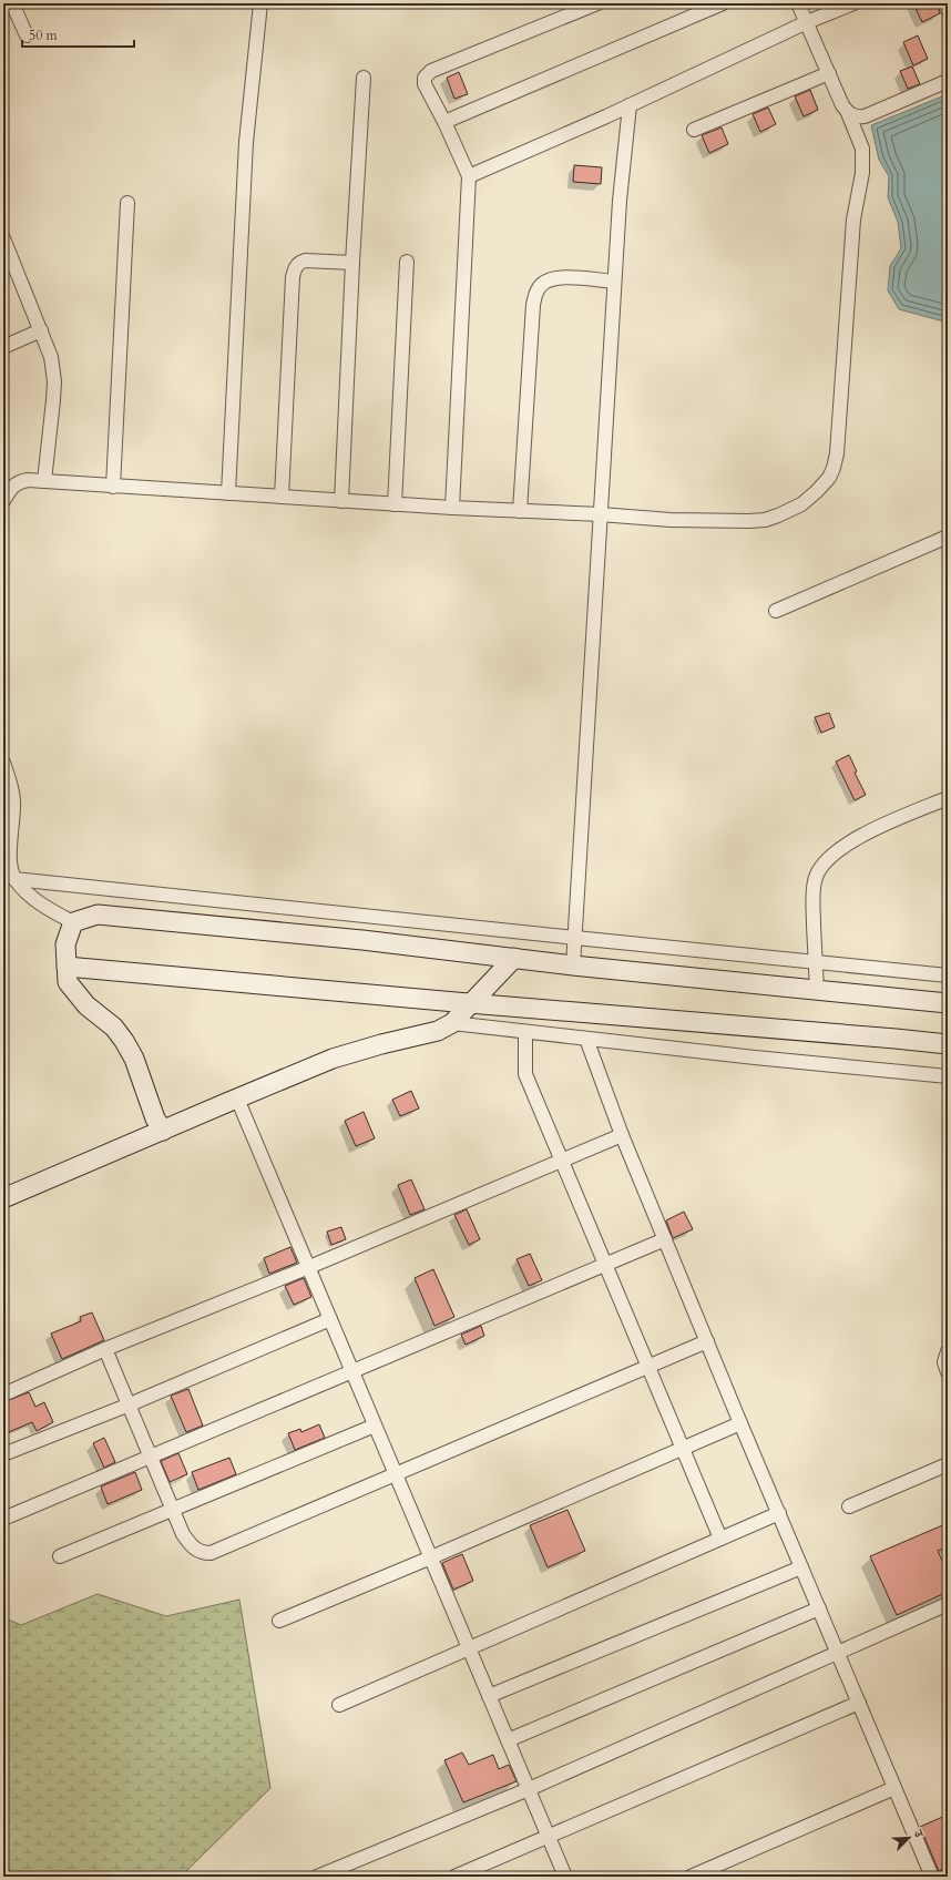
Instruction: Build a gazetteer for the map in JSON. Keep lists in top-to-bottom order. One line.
{"scale_bar":"50 m","north":"top right"}
